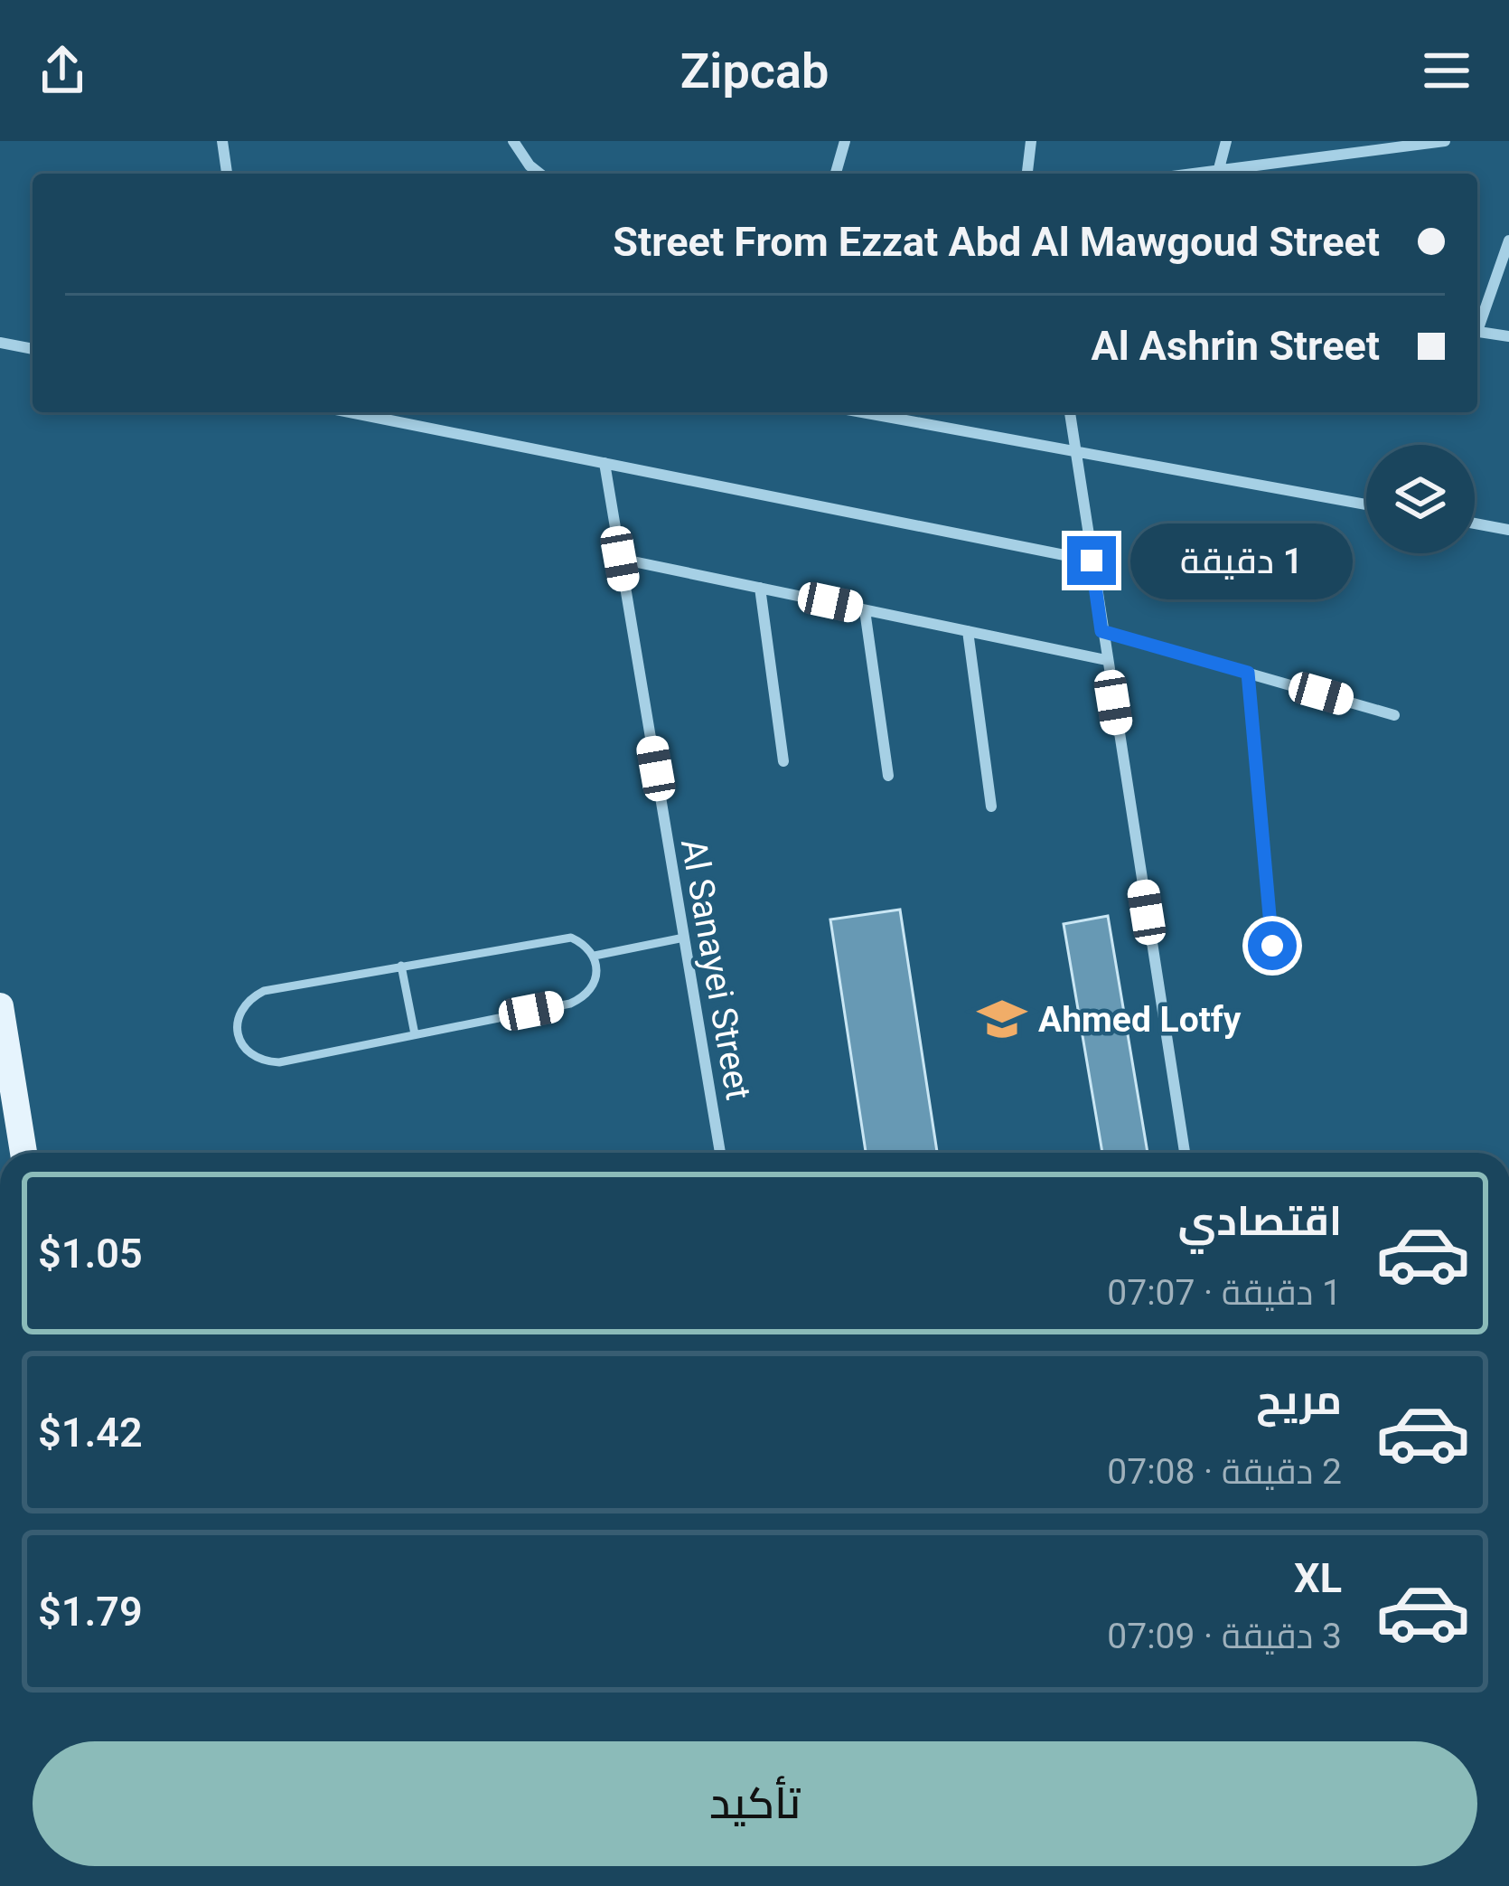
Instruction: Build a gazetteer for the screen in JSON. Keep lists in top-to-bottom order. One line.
{"streets":{"street":["Al Sanayei Street"]},"places":{"school or university":["Ahmed Lotfy"]},"page":{"header":"Zipcab","banner":["Street From Ezzat Abd Al Mawgoud Street","Al Ashrin Street"],"bubble":"1 دقيقة","list":[{"name":"اقتصادي","note":"1 دقيقة · 07:07","value":"$1.05"},{"name":"مريح","note":"2 دقيقة · 07:08","value":"$1.42"},{"name":"XL","note":"3 دقيقة · 07:09","value":"$1.79"}],"buttons":"تأكيد"}}
